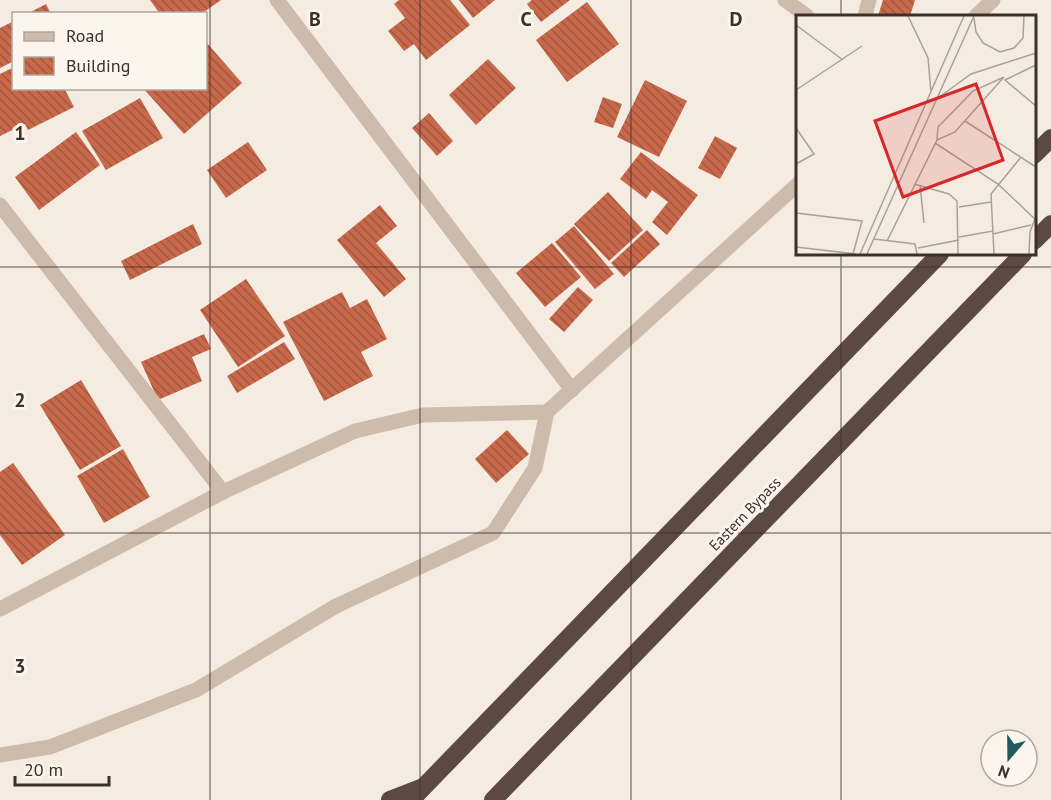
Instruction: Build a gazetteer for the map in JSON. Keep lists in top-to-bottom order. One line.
{"streets":{"highway":["Eastern Bypass"]},"legend":["Road","Building"],"scale_bar":"20 m","north":"bottom","grid":{"columns":["B","C","D"],"rows":["1","2","3"]}}
